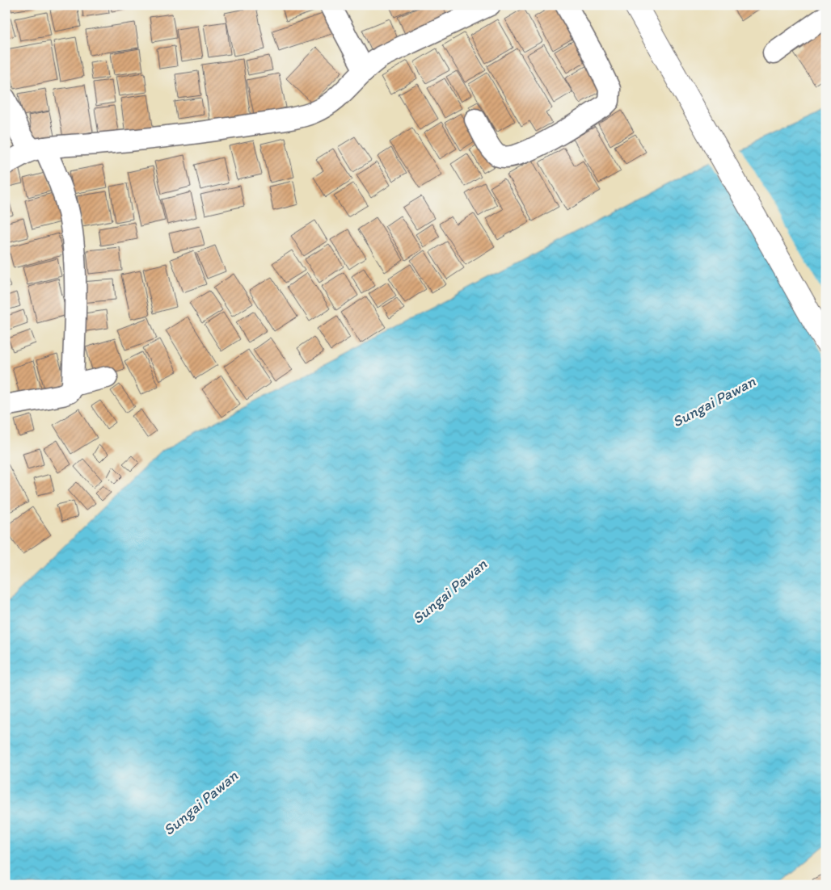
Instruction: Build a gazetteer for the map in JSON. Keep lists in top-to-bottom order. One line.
{"water":["Sungai Pawan"]}
